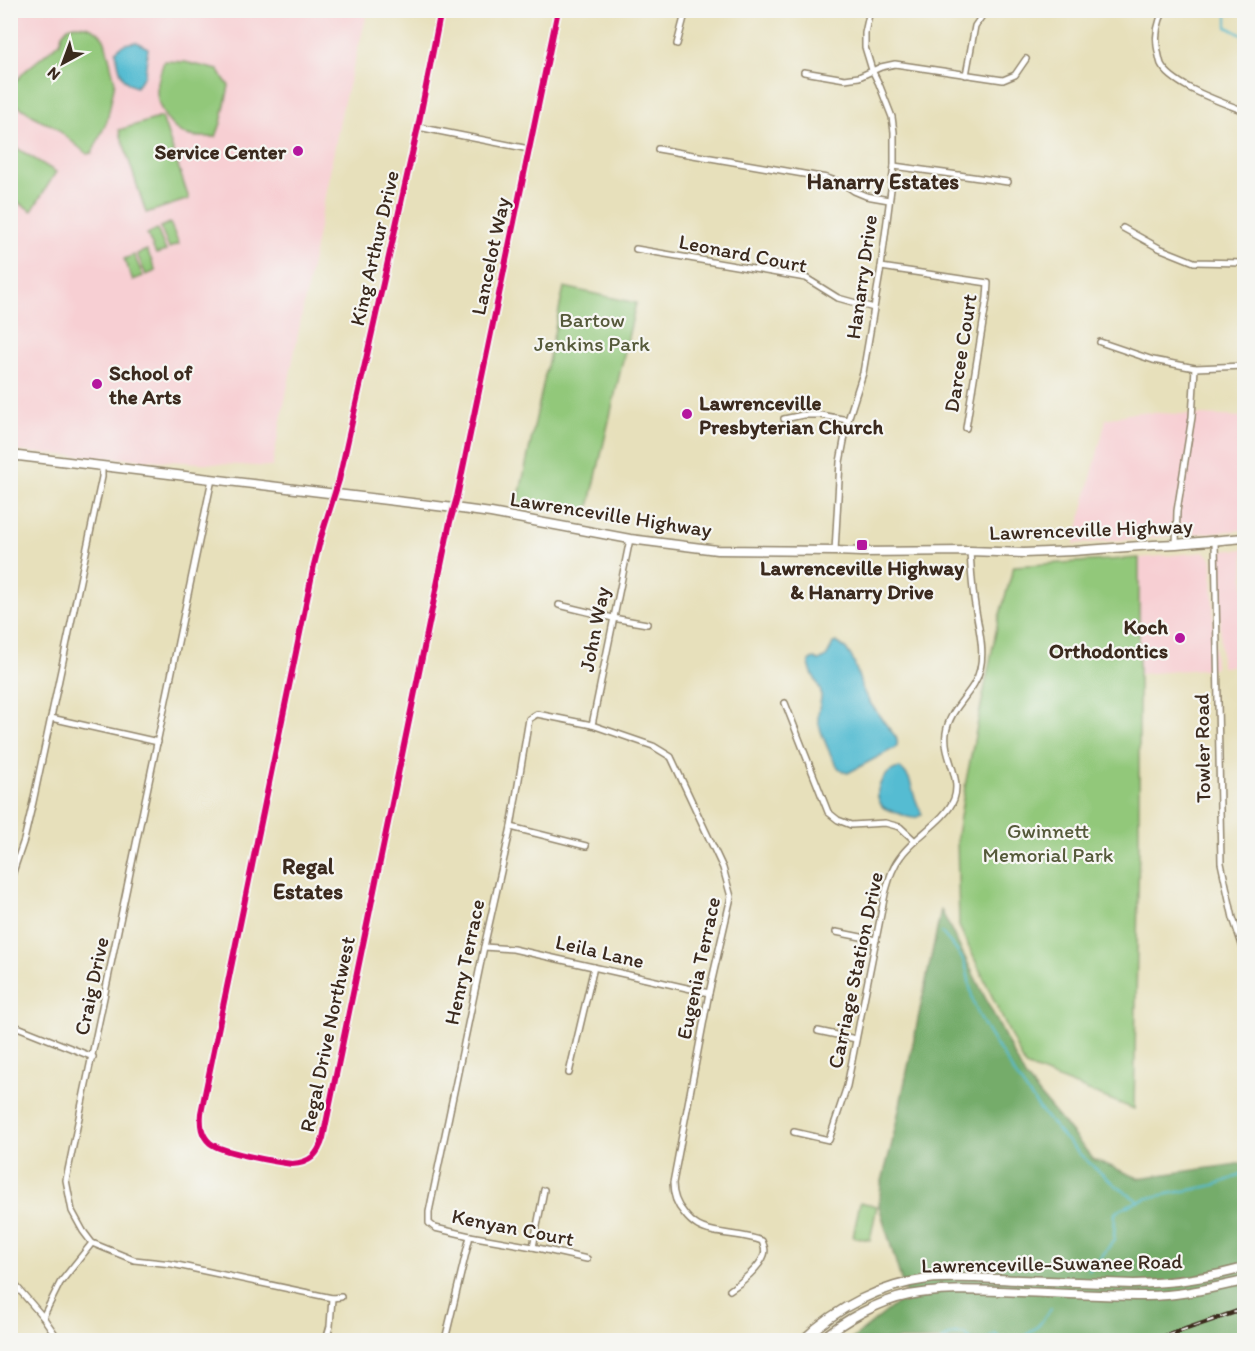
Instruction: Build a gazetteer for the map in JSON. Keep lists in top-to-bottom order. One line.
{"streets":{"main road":["Lawrenceville Highway","Lawrenceville-Suwanee Road"],"street":["King Arthur Drive","Leonard Court","Lancelot Way","Hanarry Drive","Darcee Court","John Way","Towler Road","Leila Lane","Henry Terrace","Eugenia Terrace","Carriage Station Drive","Craig Drive","Regal Drive Northwest","Kenyan Court"]},"crossings":[["King Arthur Drive","Lawrenceville Highway"],["King Arthur Drive","Regal Drive Northwest"],["Leonard Court","Hanarry Drive"],["Lancelot Way","Lawrenceville Highway"],["Lancelot Way","Regal Drive Northwest"],["Hanarry Drive","Darcee Court"],["Hanarry Drive","Lawrenceville Highway"],["Lawrenceville Highway","John Way"],["Lawrenceville Highway","Towler Road"],["Lawrenceville Highway","Carriage Station Drive"],["Lawrenceville Highway","Craig Drive"],["Lawrenceville Highway","Regal Drive Northwest"],["John Way","Eugenia Terrace"],["Leila Lane","Henry Terrace"],["Leila Lane","Eugenia Terrace"],["Henry Terrace","Eugenia Terrace"],["Henry Terrace","Kenyan Court"]],"districts":["Hanarry Estates","Regal Estates"],"parks":["Bartow Jenkins Park","Gwinnett Memorial Park"],"places":{"other":["Service Center","School of the Arts","Lawrenceville Presbyterian Church","Koch Orthodontics"],"transit":["Lawrenceville Highway & Hanarry Drive"]},"north":"bottom left"}
